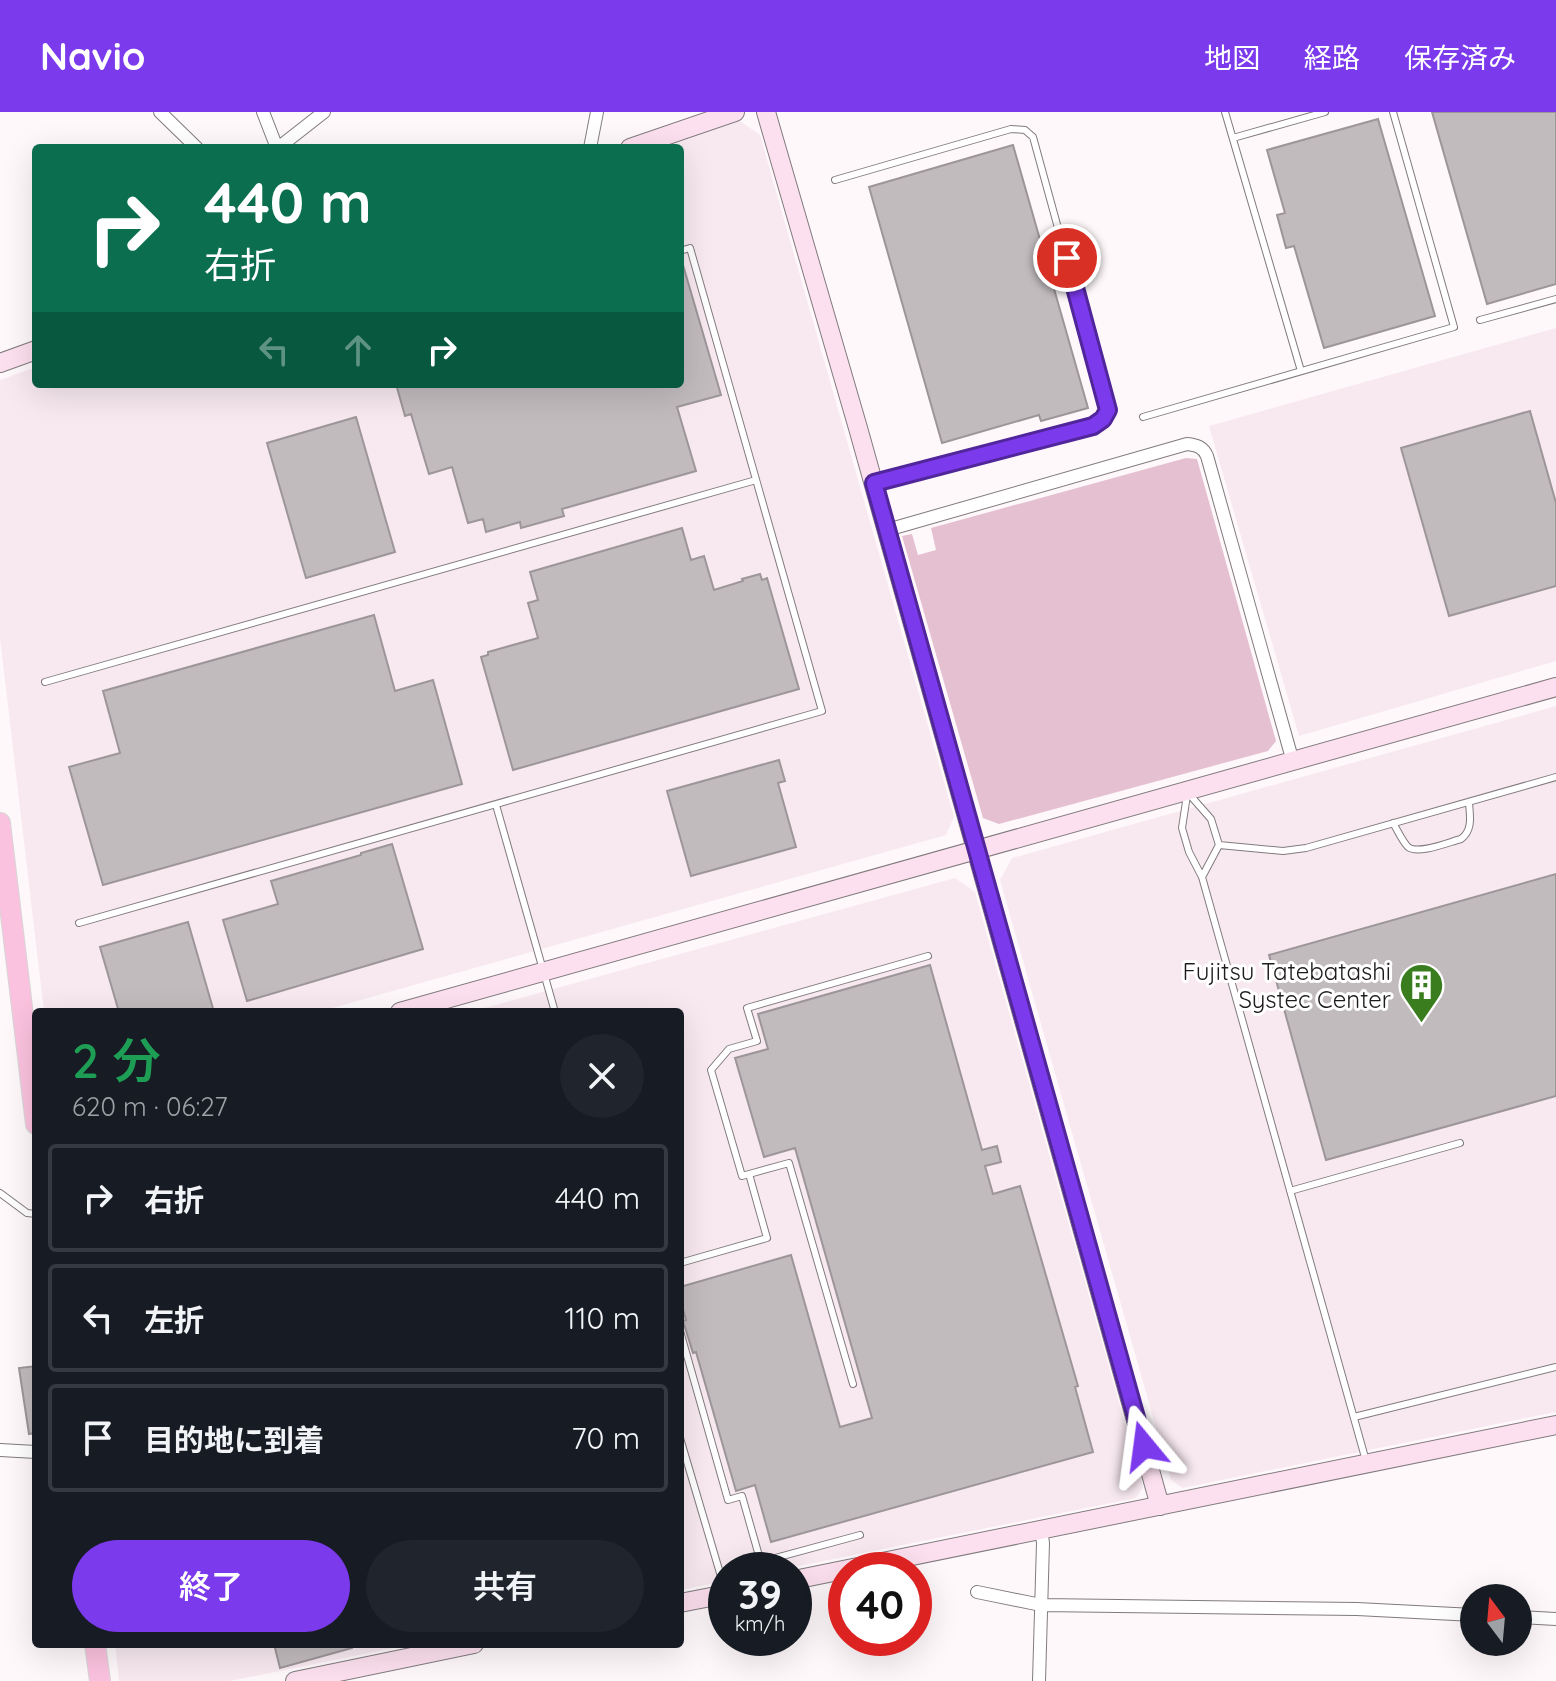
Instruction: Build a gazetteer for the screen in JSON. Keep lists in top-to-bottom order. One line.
{"places":{"building":["Fujitsu Tatebatashi Systec Center"]},"north":"top","page":{"header":"Navio","nav":["地図","経路","保存済み"],"turn":["440 m","右折"],"heading":["2 分","620 m · 06:27"],"list":[{"name":"右折","value":"440 m"},{"name":"左折","value":"110 m"},{"name":"目的地に到着","value":"70 m"}],"buttons":["終了","共有"],"speed":"39 km/h","limit":"40"}}
